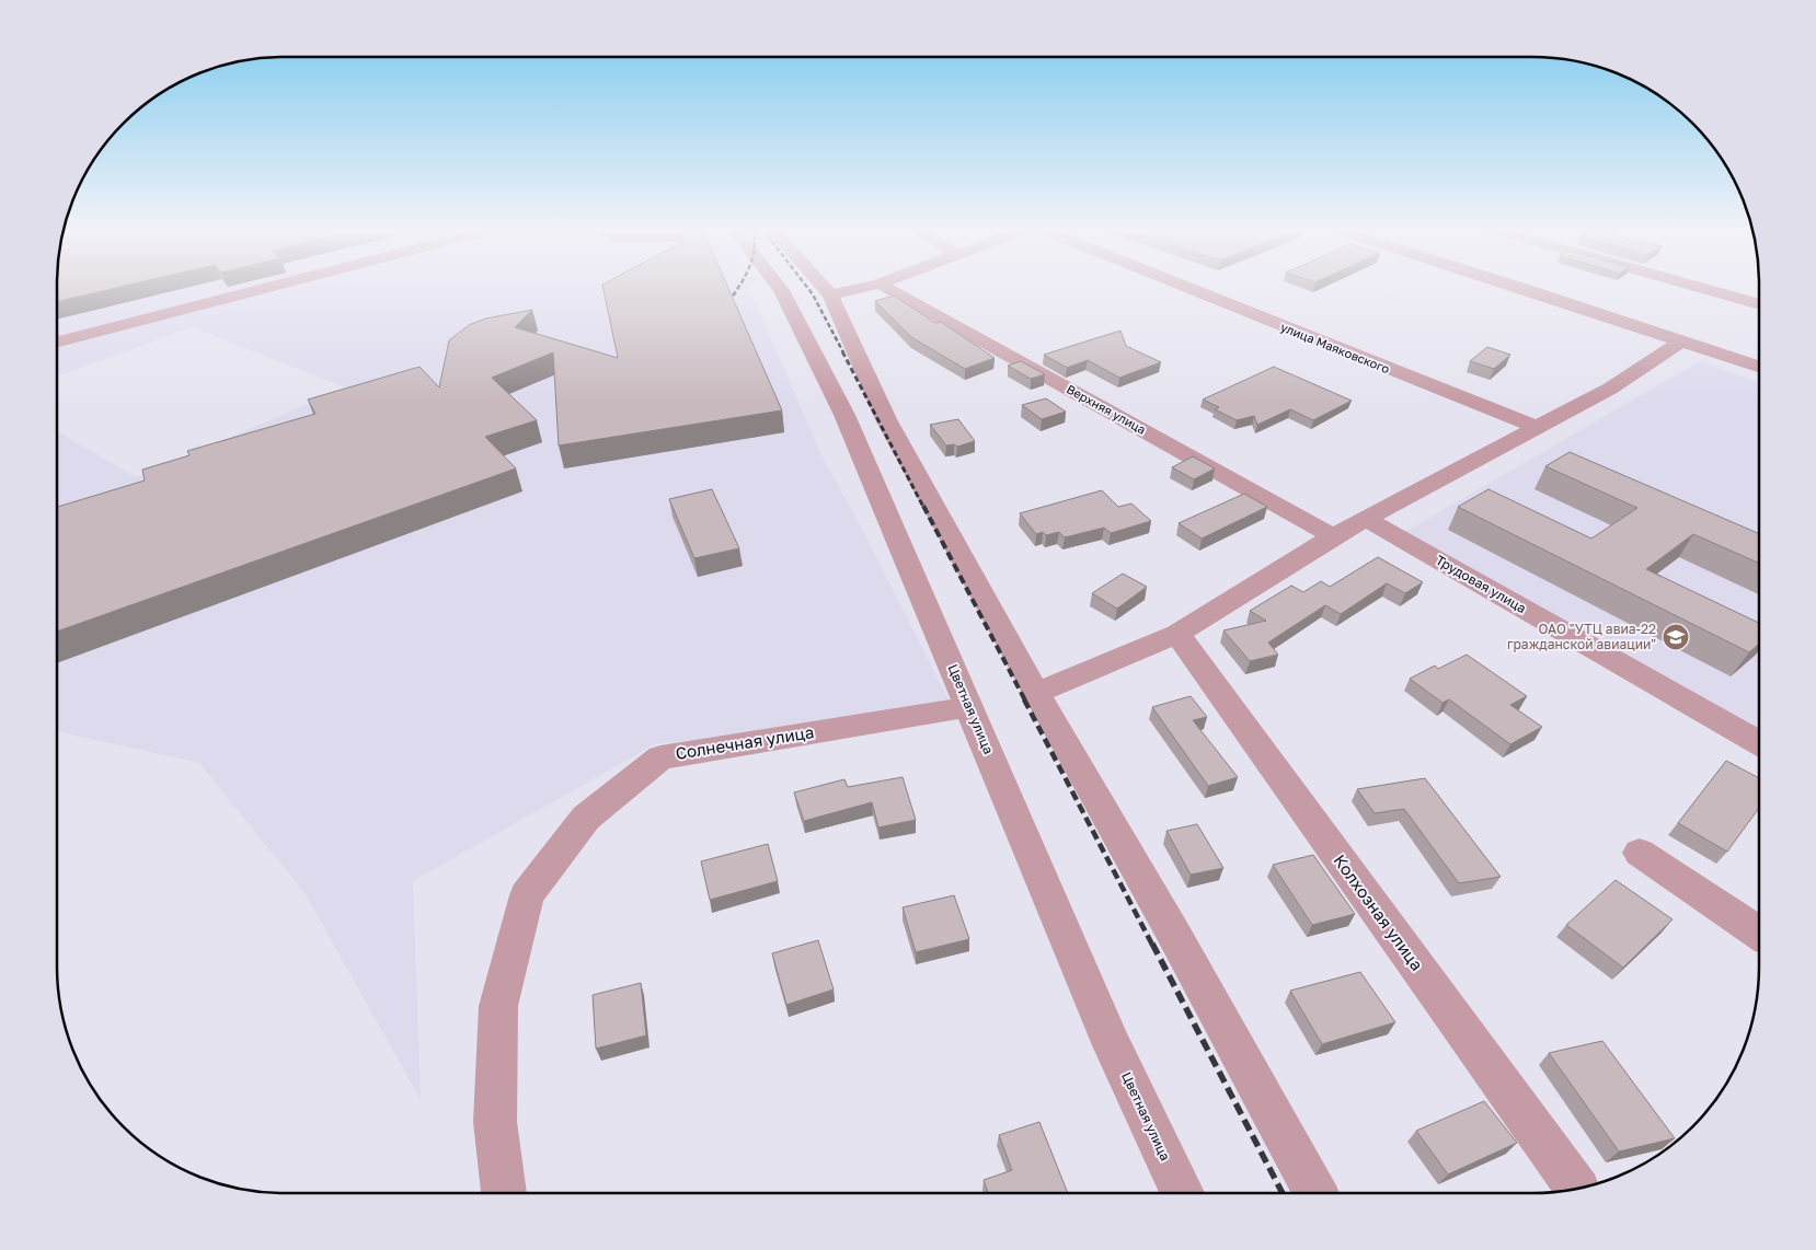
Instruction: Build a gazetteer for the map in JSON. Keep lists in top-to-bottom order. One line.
{"streets":{"street":["улица Маяковского","Верхняя улица","Трудовая улица","Цветная улица","Солнечная улица","Колхозная улица"]},"crossings":[["Цветная улица","Солнечная улица"]],"places":{"school or university":["ОАО \"УТЦ авиа-22 гражданской авиации\""]}}
